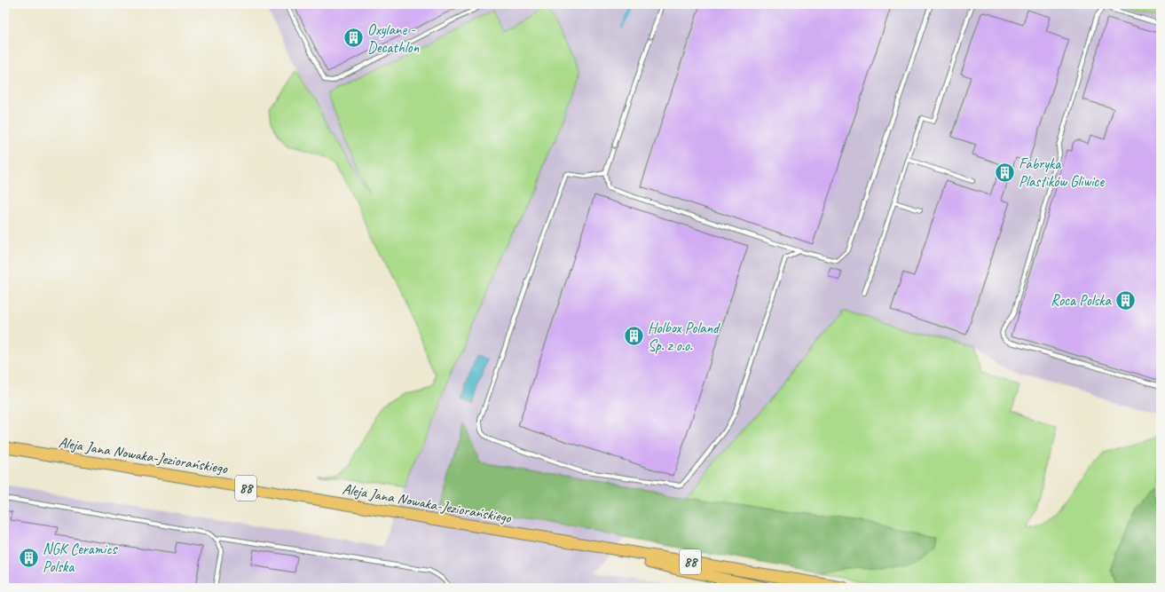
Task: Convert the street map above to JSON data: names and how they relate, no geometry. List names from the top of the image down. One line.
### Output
{"streets":{"main road":["Aleja Jana Nowaka-Jeziorańskiego","88"]},"places":{"building":["Oxylane - Decathlon","Fabryka Plastików Gliwice","Roca Polska","Holbox Poland Sp. z o.o.","NGK Ceramics Polska"]}}
